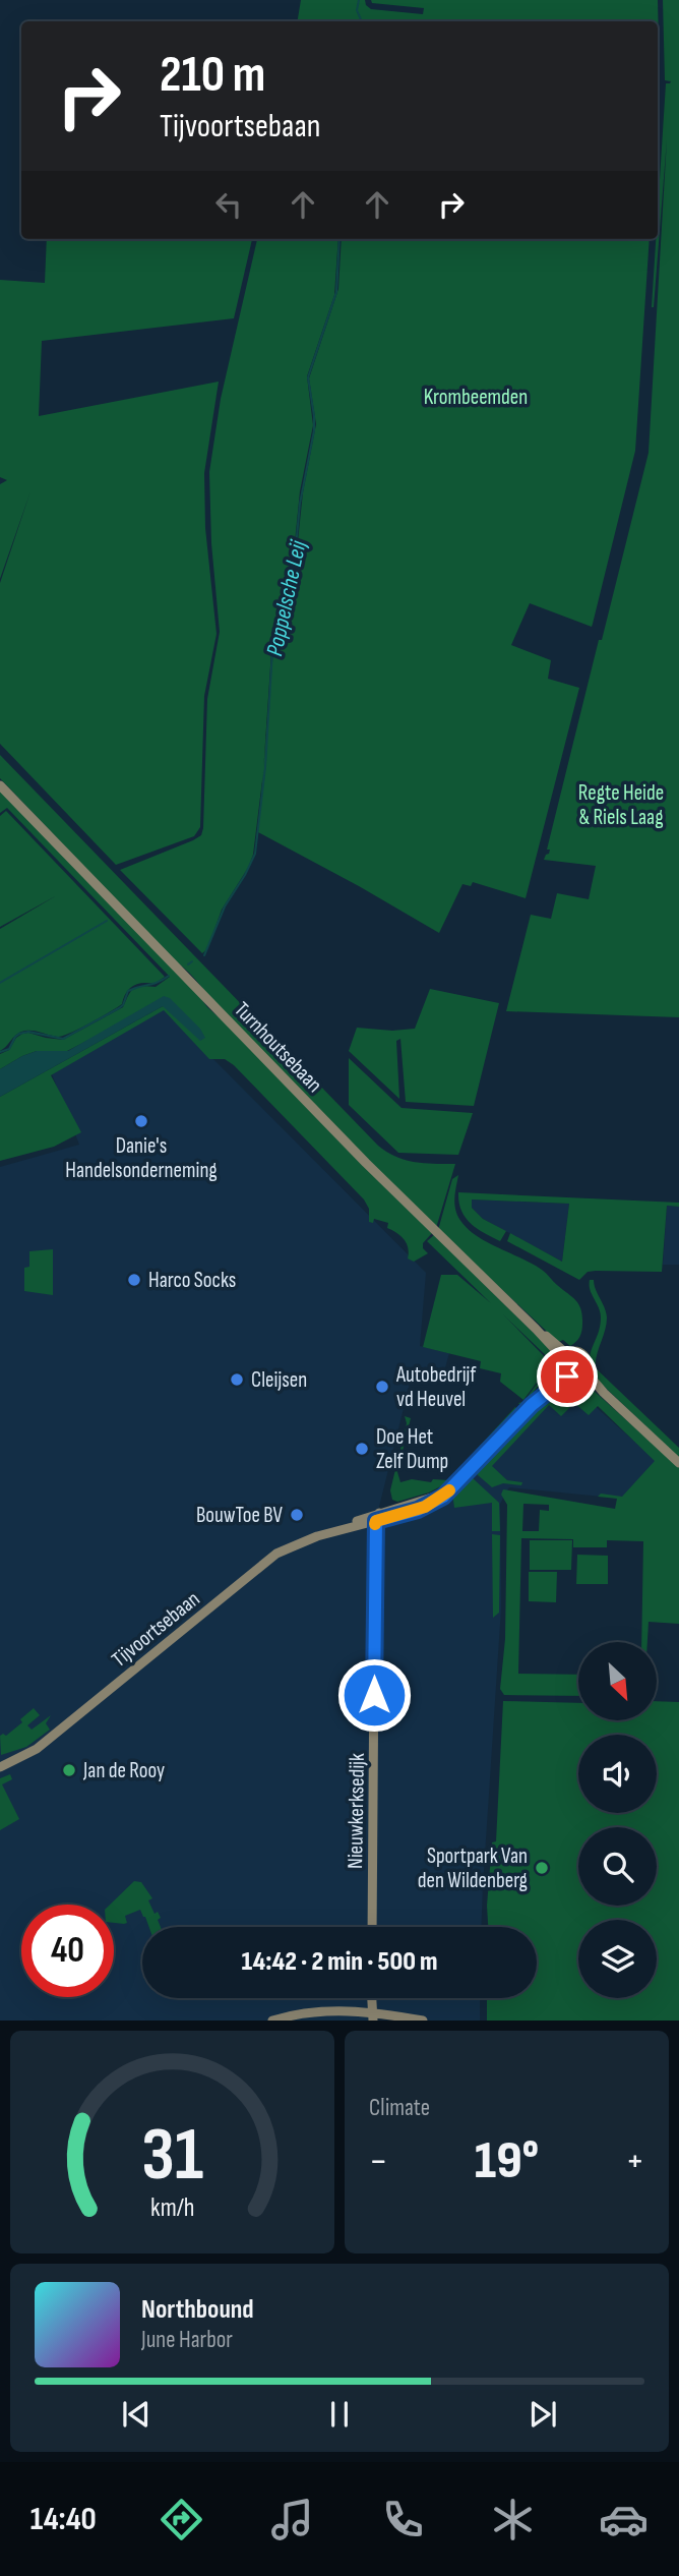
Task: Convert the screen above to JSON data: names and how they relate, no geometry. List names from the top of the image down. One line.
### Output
{"streets":{"street":["Turnhoutsebaan","Tijvoortsebaan","Nieuwkerksedijk"]},"crossings":[["Turnhoutsebaan","Tijvoortsebaan"],["Tijvoortsebaan","Nieuwkerksedijk"]],"water":["Poppelsche Leij"],"parks":["Krombeemden","Regte Heide & Riels Laag"],"places":["Danie's Handelsonderneming","Harco Socks","Cleijsen","Autobedrijf vd Heuvel","Doe Het Zelf Dump","BouwToe BV","Jan de Rooy","Sportpark Van den Wildenberg"],"north":"bottom right","page":{"turn":["210 m","Tijvoortsebaan"],"limit":"40","trip":"14:42 · 2 min · 500 m","tile":"Climate","heat":["−","19°","+"],"song":["Northbound","June Harbor"],"tabs":"14:40","gauge":["31","km/h"]}}
